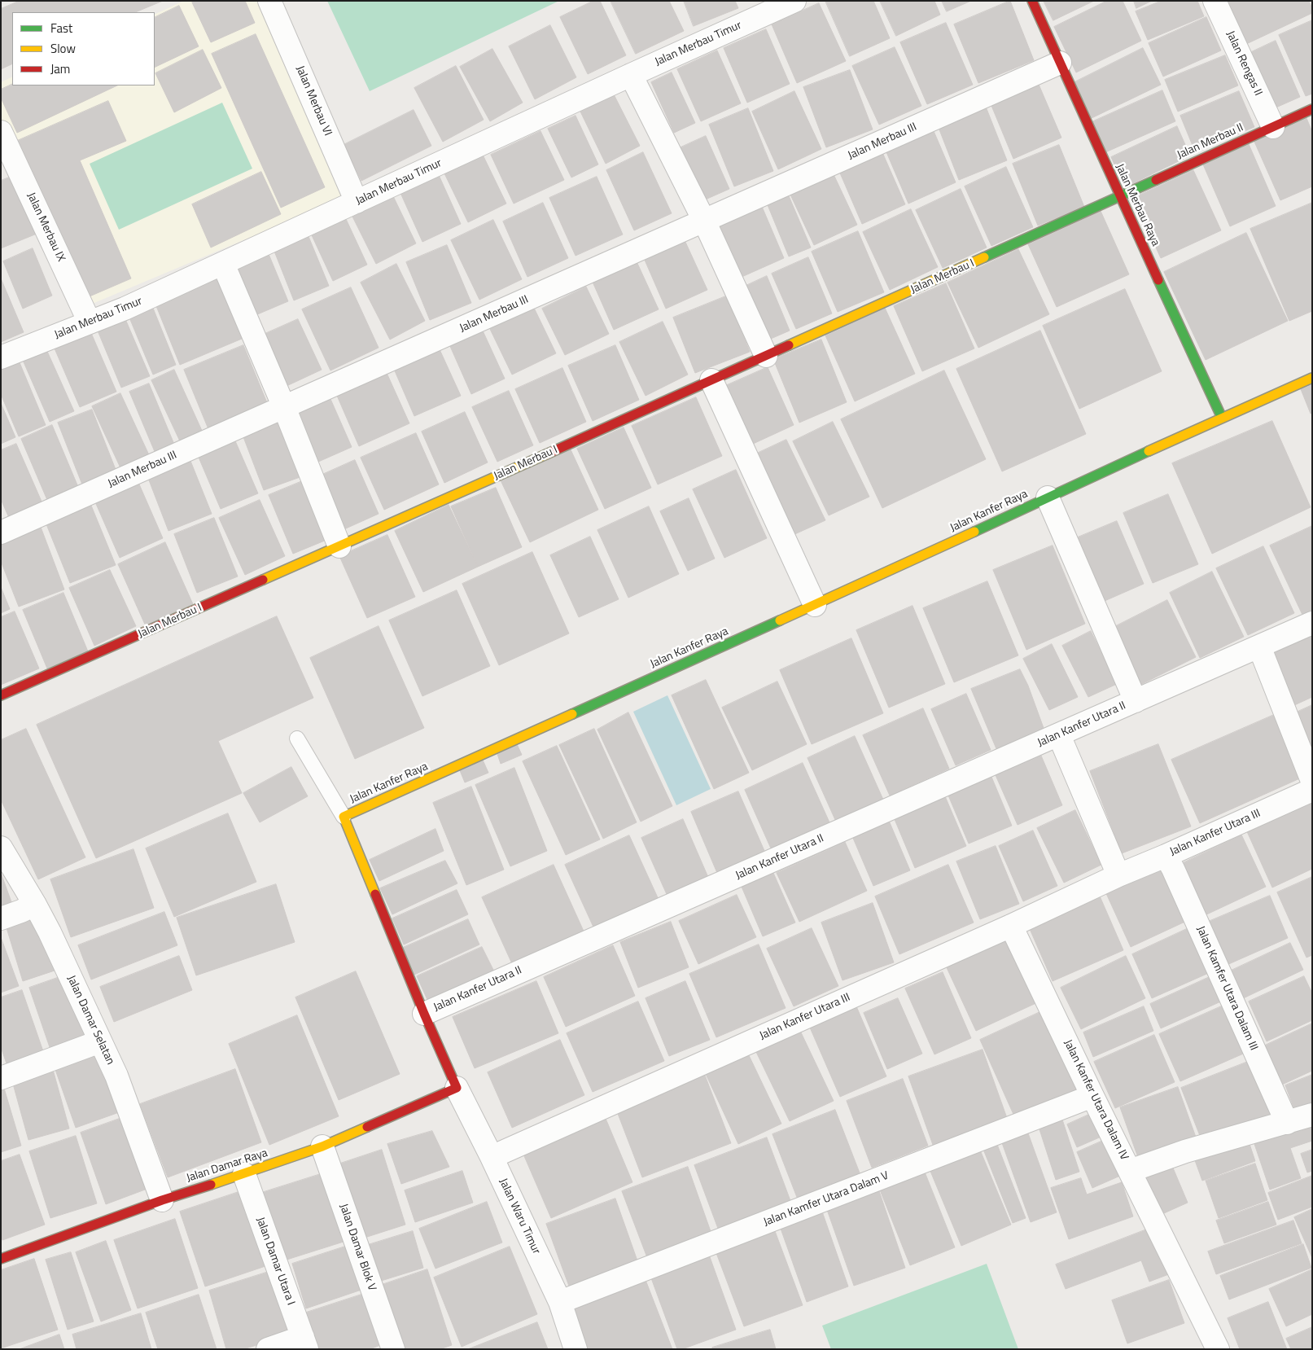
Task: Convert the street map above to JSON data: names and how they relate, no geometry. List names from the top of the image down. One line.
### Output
{"streets":{"street":["Jalan Merbau Timur","Jalan Rengas II","Jalan Merbau VI","Jalan Merbau III","Jalan Merbau II","Jalan Merbau Raya","Jalan Merbau IX","Jalan Merbau I","Jalan Kanfer Raya","Jalan Kanfer Utara II","Jalan Kanfer Utara III","Jalan Kamfer Utara Dalam III","Jalan Damar Selatan","Jalan Kanfer Utara Dalam IV","Jalan Damar Raya","Jalan Kamfer Utara Dalam V","Jalan Waru Timur","Jalan Damar Blok V","Jalan Damar Utara I"]},"crossings":[["Jalan Merbau Timur","Jalan Merbau VI"],["Jalan Merbau Timur","Jalan Merbau IX"],["Jalan Rengas II","Jalan Merbau II"],["Jalan Merbau III","Jalan Merbau Raya"],["Jalan Merbau II","Jalan Merbau Raya"],["Jalan Merbau II","Jalan Merbau I"],["Jalan Merbau Raya","Jalan Merbau I"],["Jalan Merbau Raya","Jalan Kanfer Raya"],["Jalan Kanfer Raya","Jalan Kanfer Utara II"],["Jalan Kanfer Raya","Jalan Damar Raya"],["Jalan Kanfer Raya","Jalan Waru Timur"],["Jalan Kanfer Utara III","Jalan Kamfer Utara Dalam III"],["Jalan Kanfer Utara III","Jalan Kanfer Utara Dalam IV"],["Jalan Kanfer Utara III","Jalan Waru Timur"],["Jalan Kamfer Utara Dalam III","Jalan Kanfer Utara Dalam IV"],["Jalan Damar Selatan","Jalan Damar Raya"],["Jalan Kanfer Utara Dalam IV","Jalan Kamfer Utara Dalam V"],["Jalan Damar Raya","Jalan Waru Timur"],["Jalan Damar Raya","Jalan Damar Blok V"],["Jalan Damar Raya","Jalan Damar Utara I"],["Jalan Kamfer Utara Dalam V","Jalan Waru Timur"]],"legend":["Fast","Slow","Jam"]}
